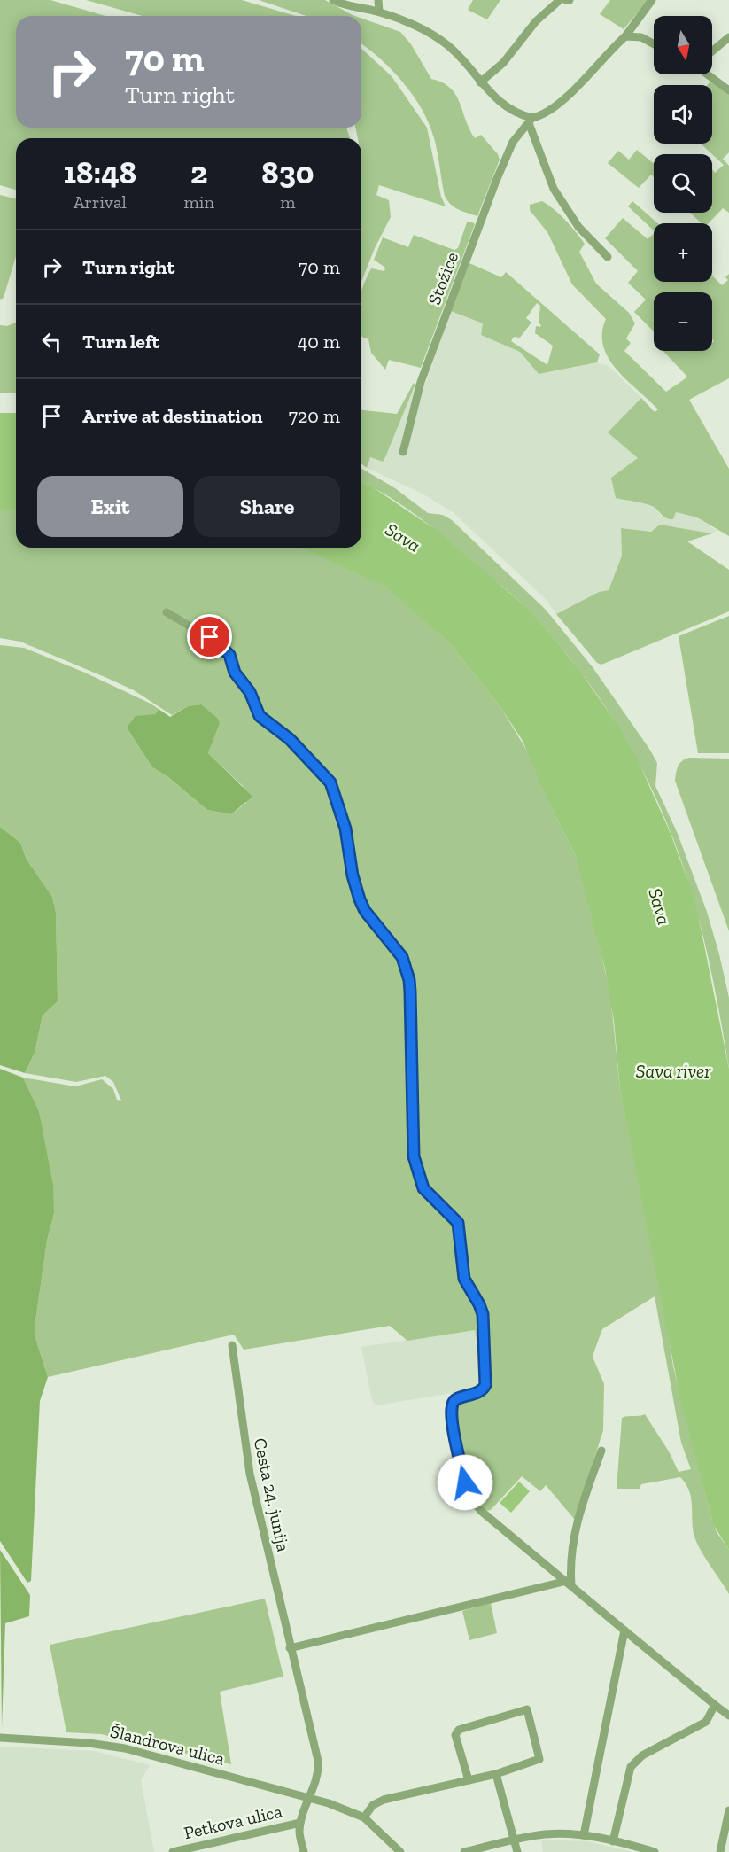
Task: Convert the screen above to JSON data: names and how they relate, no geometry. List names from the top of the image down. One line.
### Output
{"streets":{"street":["Stožice","Cesta 24. junija","Šlandrova ulica","Petkova ulica"]},"crossings":[["Cesta 24. junija","Šlandrova ulica"],["Cesta 24. junija","Petkova ulica"],["Šlandrova ulica","Petkova ulica"]],"water":["Sava","Sava river"],"north":"bottom","page":{"map_buttons":["+","−"],"turn":["70 m","Turn right"],"eta":["18:48","Arrival","2","min","830","m"],"list":[{"name":"Turn right","value":"70 m"},{"name":"Turn left","value":"40 m"},{"name":"Arrive at destination","value":"720 m"}],"buttons":["Exit","Share"]}}
